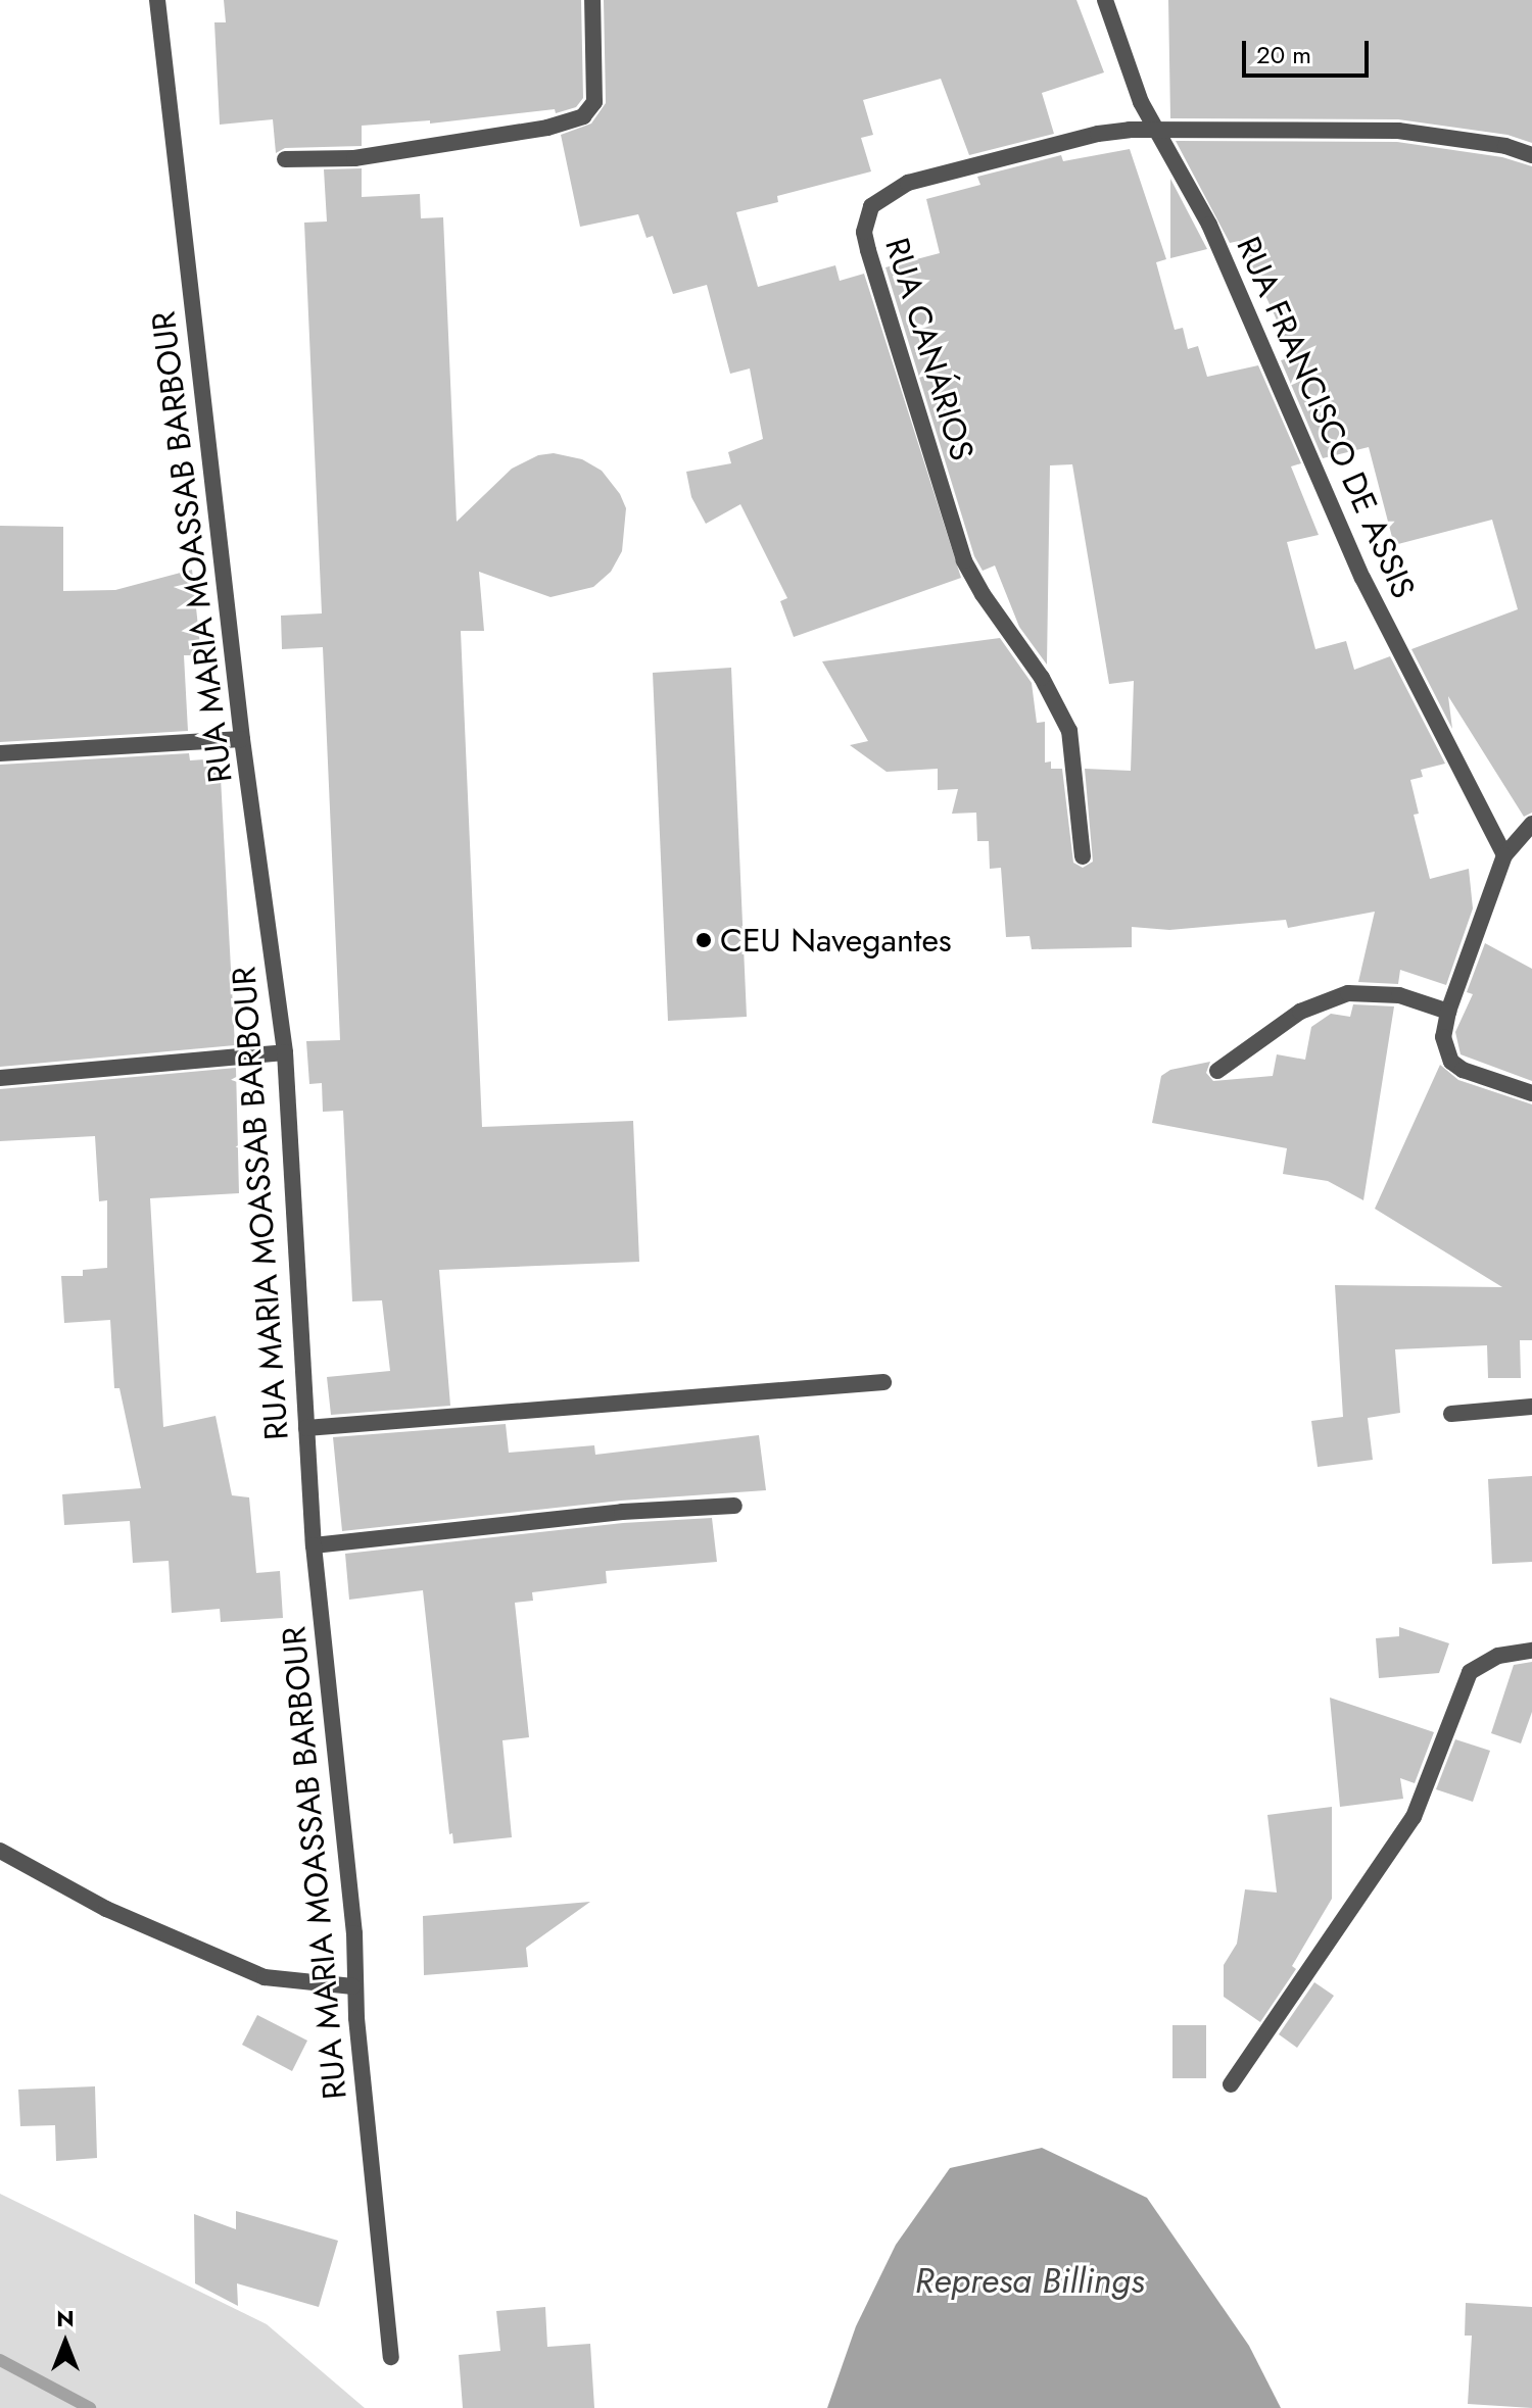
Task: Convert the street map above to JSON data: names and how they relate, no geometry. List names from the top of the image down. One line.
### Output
{"streets":{"street":["RUA CANÁRIOS","RUA FRANCISCO DE ASSIS","RUA MARIA MOASSAB BARBOUR"]},"crossings":[["RUA CANÁRIOS","RUA FRANCISCO DE ASSIS"]],"water":["Represa Billings"],"places":["CEU Navegantes"],"scale_bar":"20 m","north":"top"}
